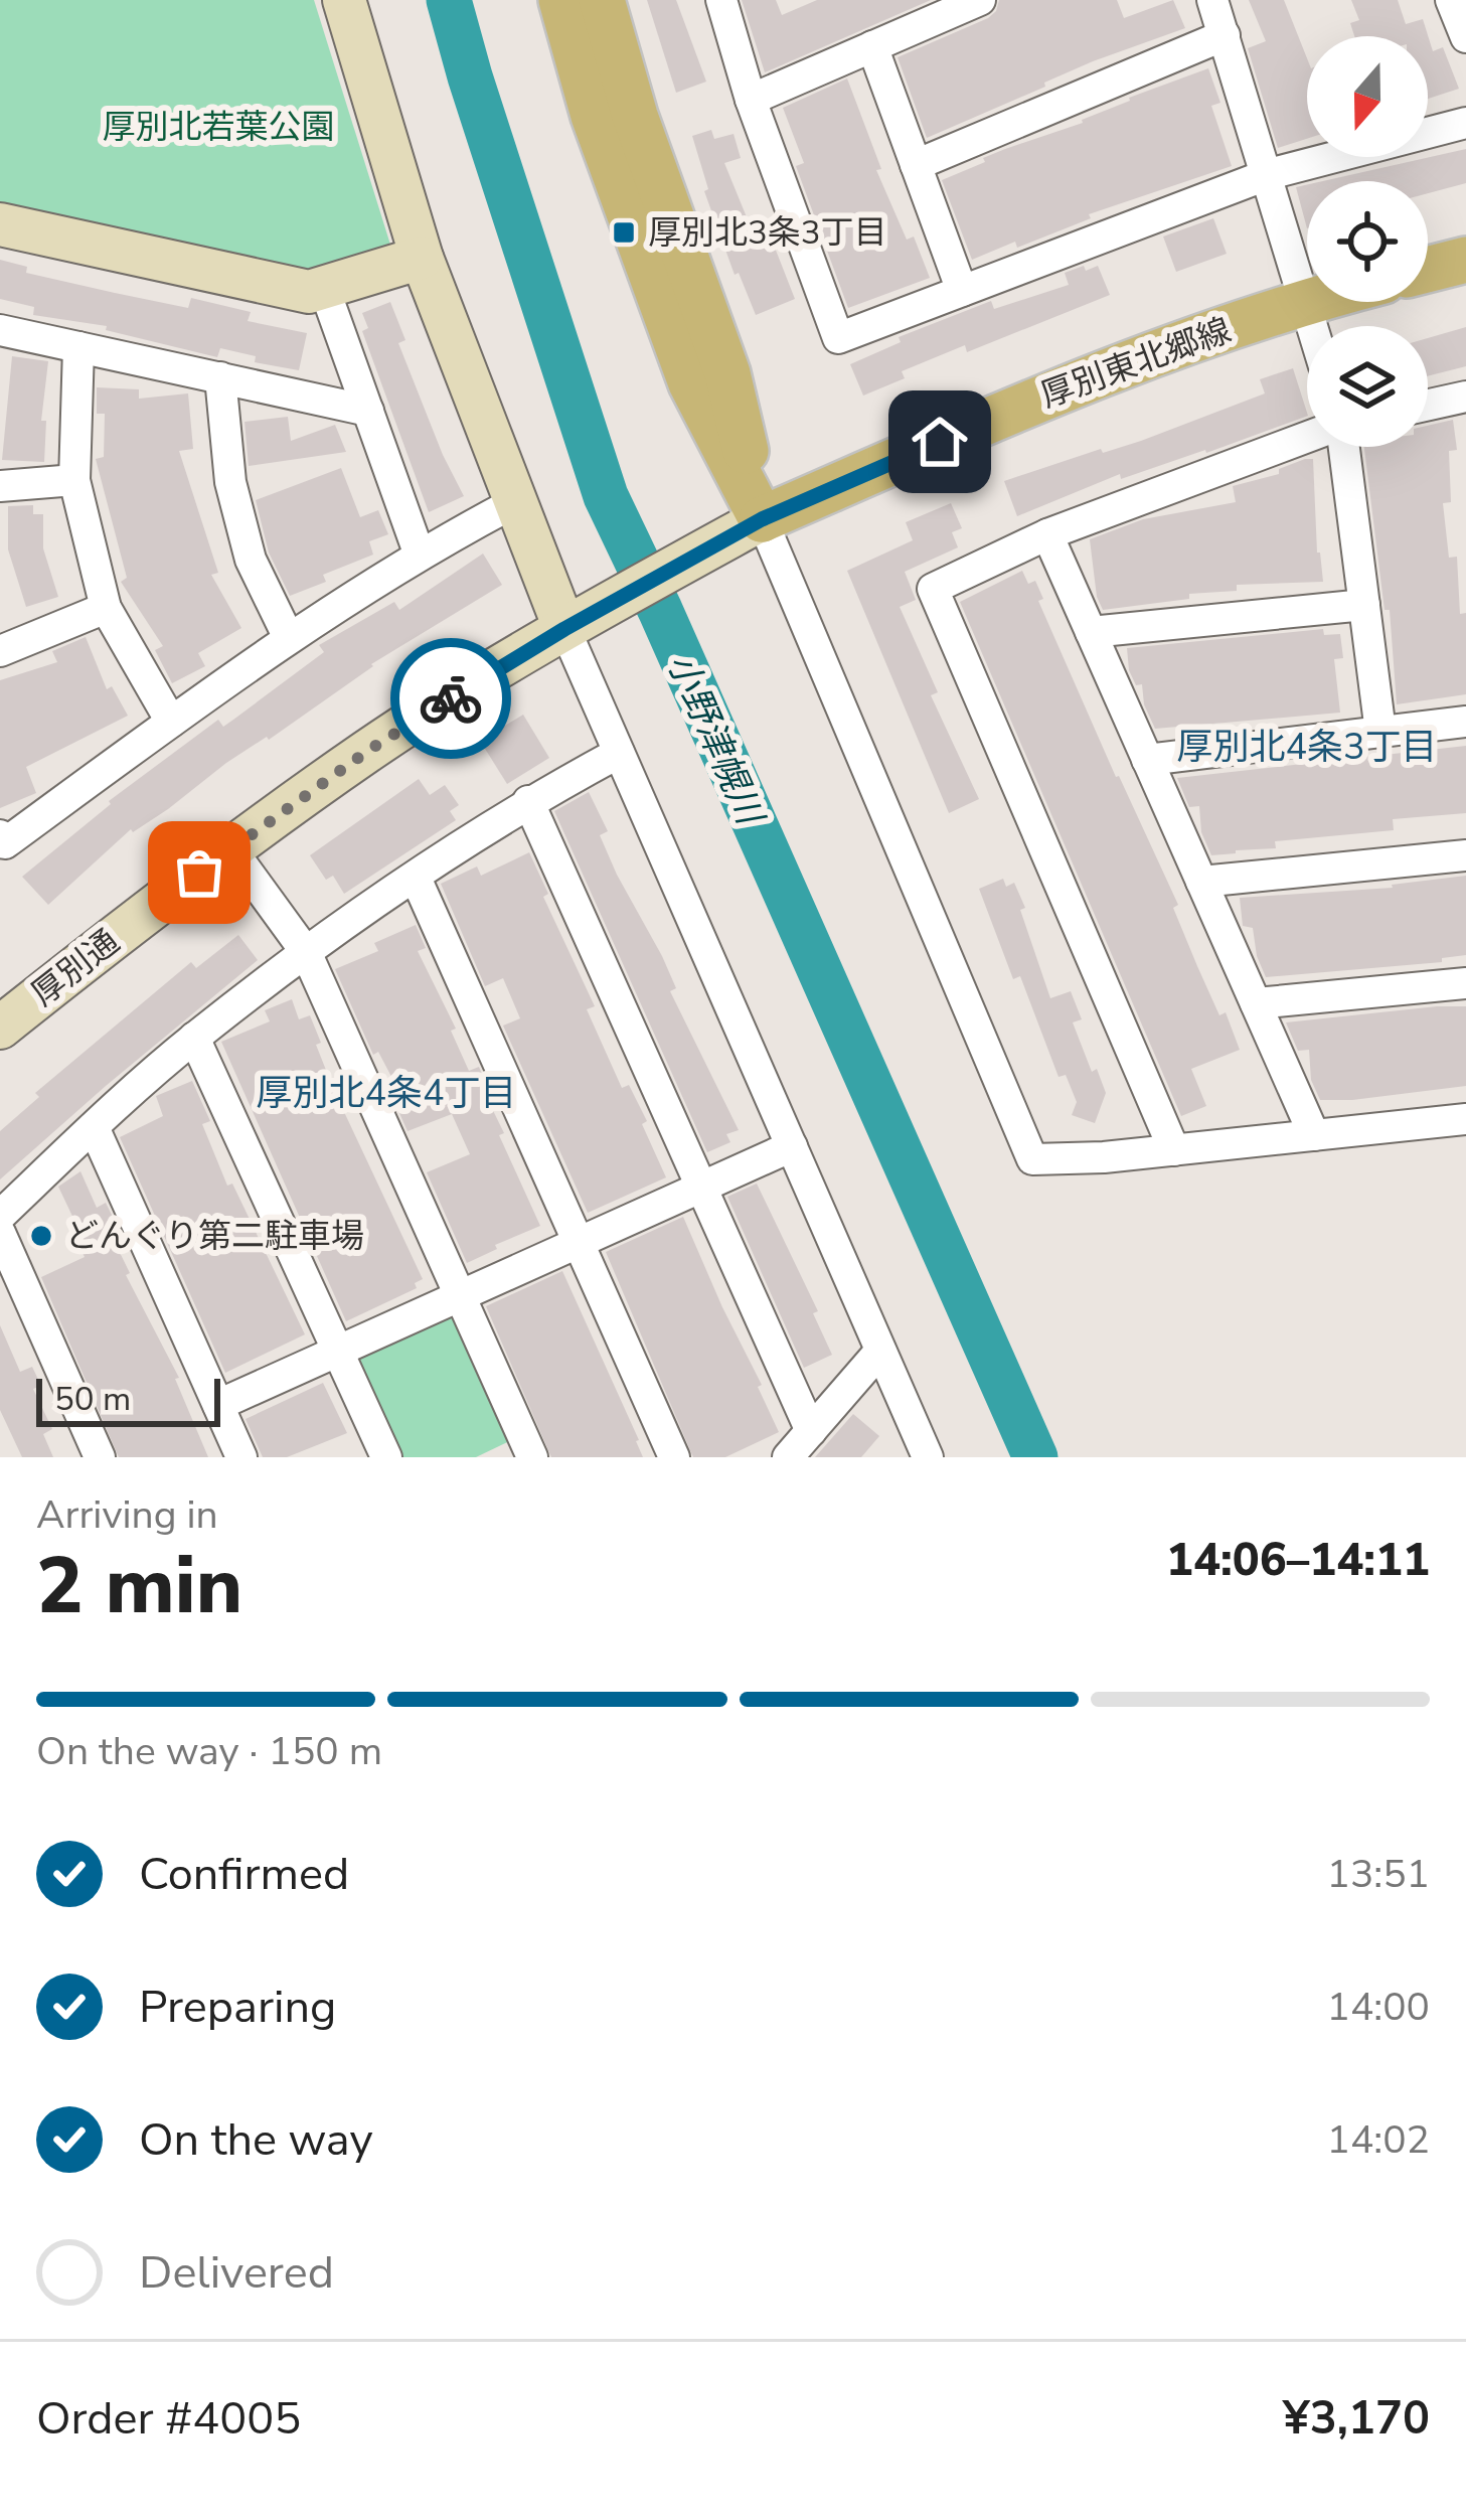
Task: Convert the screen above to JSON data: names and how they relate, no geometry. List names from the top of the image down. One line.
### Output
{"streets":{"main road":["厚別東北郷線"],"street":["厚別通"]},"crossings":[["厚別東北郷線","厚別通"]],"districts":["厚別北4条3丁目","厚別北4条4丁目"],"water":["小野津幌川"],"parks":["厚別北若葉公園"],"places":{"transit":["厚別北3条3丁目"],"other":["どんぐり第二駐車場"]},"scale_bar":"50 m","north":"bottom","page":{"scale":"50 m","heading":["2 min","Arriving in","14:06–14:11"],"panel":["Order #4005","¥3,170"],"bar":"On the way · 150 m","list":[["Confirmed","13:51"],["Preparing","14:00"],["On the way","14:02"],"Delivered"]}}
